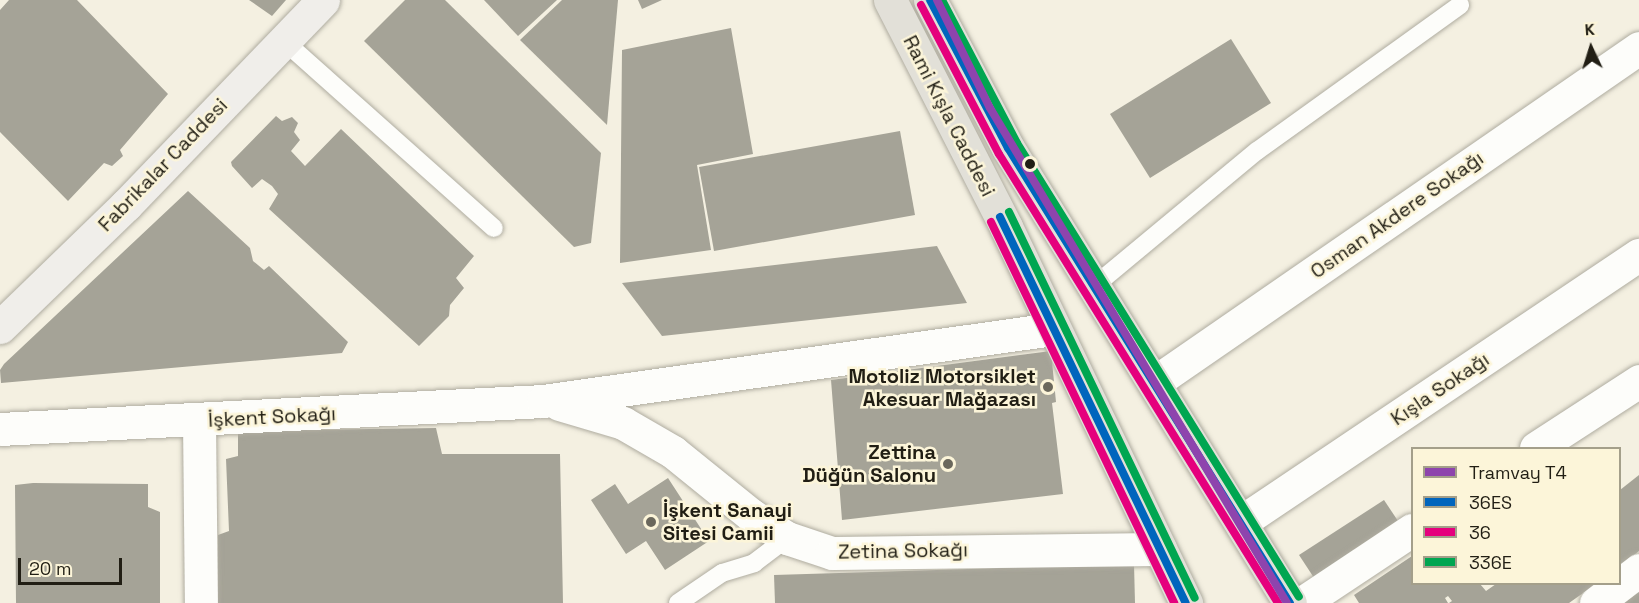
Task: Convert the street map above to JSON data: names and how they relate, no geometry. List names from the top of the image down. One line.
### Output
{"streets":{"main road":["Rami Kışla Caddesi"],"street":["Fabrikalar Caddesi","Osman Akdere Sokağı","Kışla Sokağı","İşkent Sokağı","Zetina Sokağı"]},"crossings":[["Rami Kışla Caddesi","Osman Akdere Sokağı"],["Rami Kışla Caddesi","Kışla Sokağı"],["Rami Kışla Caddesi","Zetina Sokağı"],["İşkent Sokağı","Zetina Sokağı"]],"places":["Motoliz Motorsiklet Akesuar Mağazası","Zettina Düğün Salonu","İşkent Sanayi Sitesi Camii"],"lines":["tram line T4","transit line 36ES","transit line 336E","transit line 36"],"legend":["Tramvay T4","36ES","36","336E"],"scale_bar":"20 m","north":"top"}
